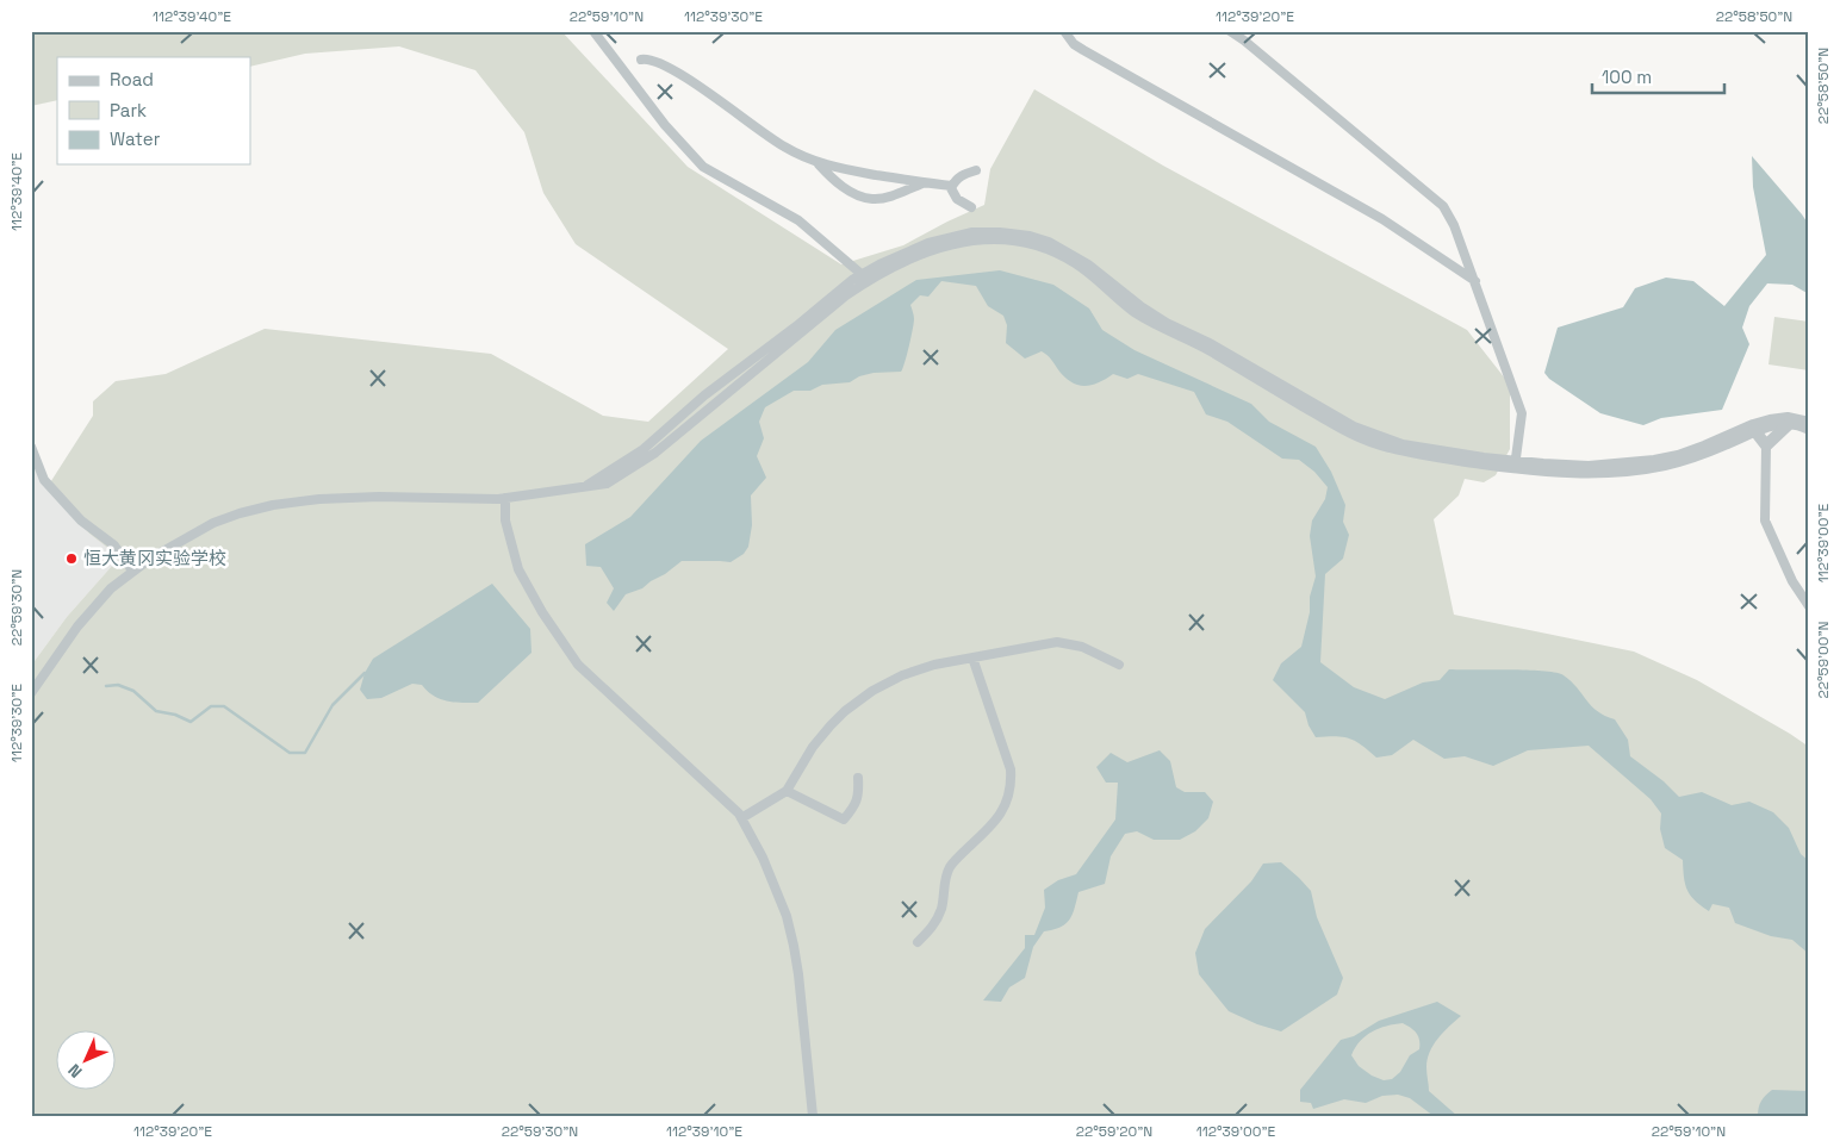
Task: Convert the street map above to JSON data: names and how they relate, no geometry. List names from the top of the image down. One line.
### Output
{"places":["恒大黄冈实验学校"],"legend":["Road","Park","Water"],"scale_bar":"100 m","north":"bottom left","coordinates":["112°39'40\"E","22°59'10\"N","112°39'30\"E","112°39'20\"E","22°58'50\"N","112°39'00\"E","22°59'30\"N","22°59'00\"N","112°39'10\"E","22°59'20\"N"]}
